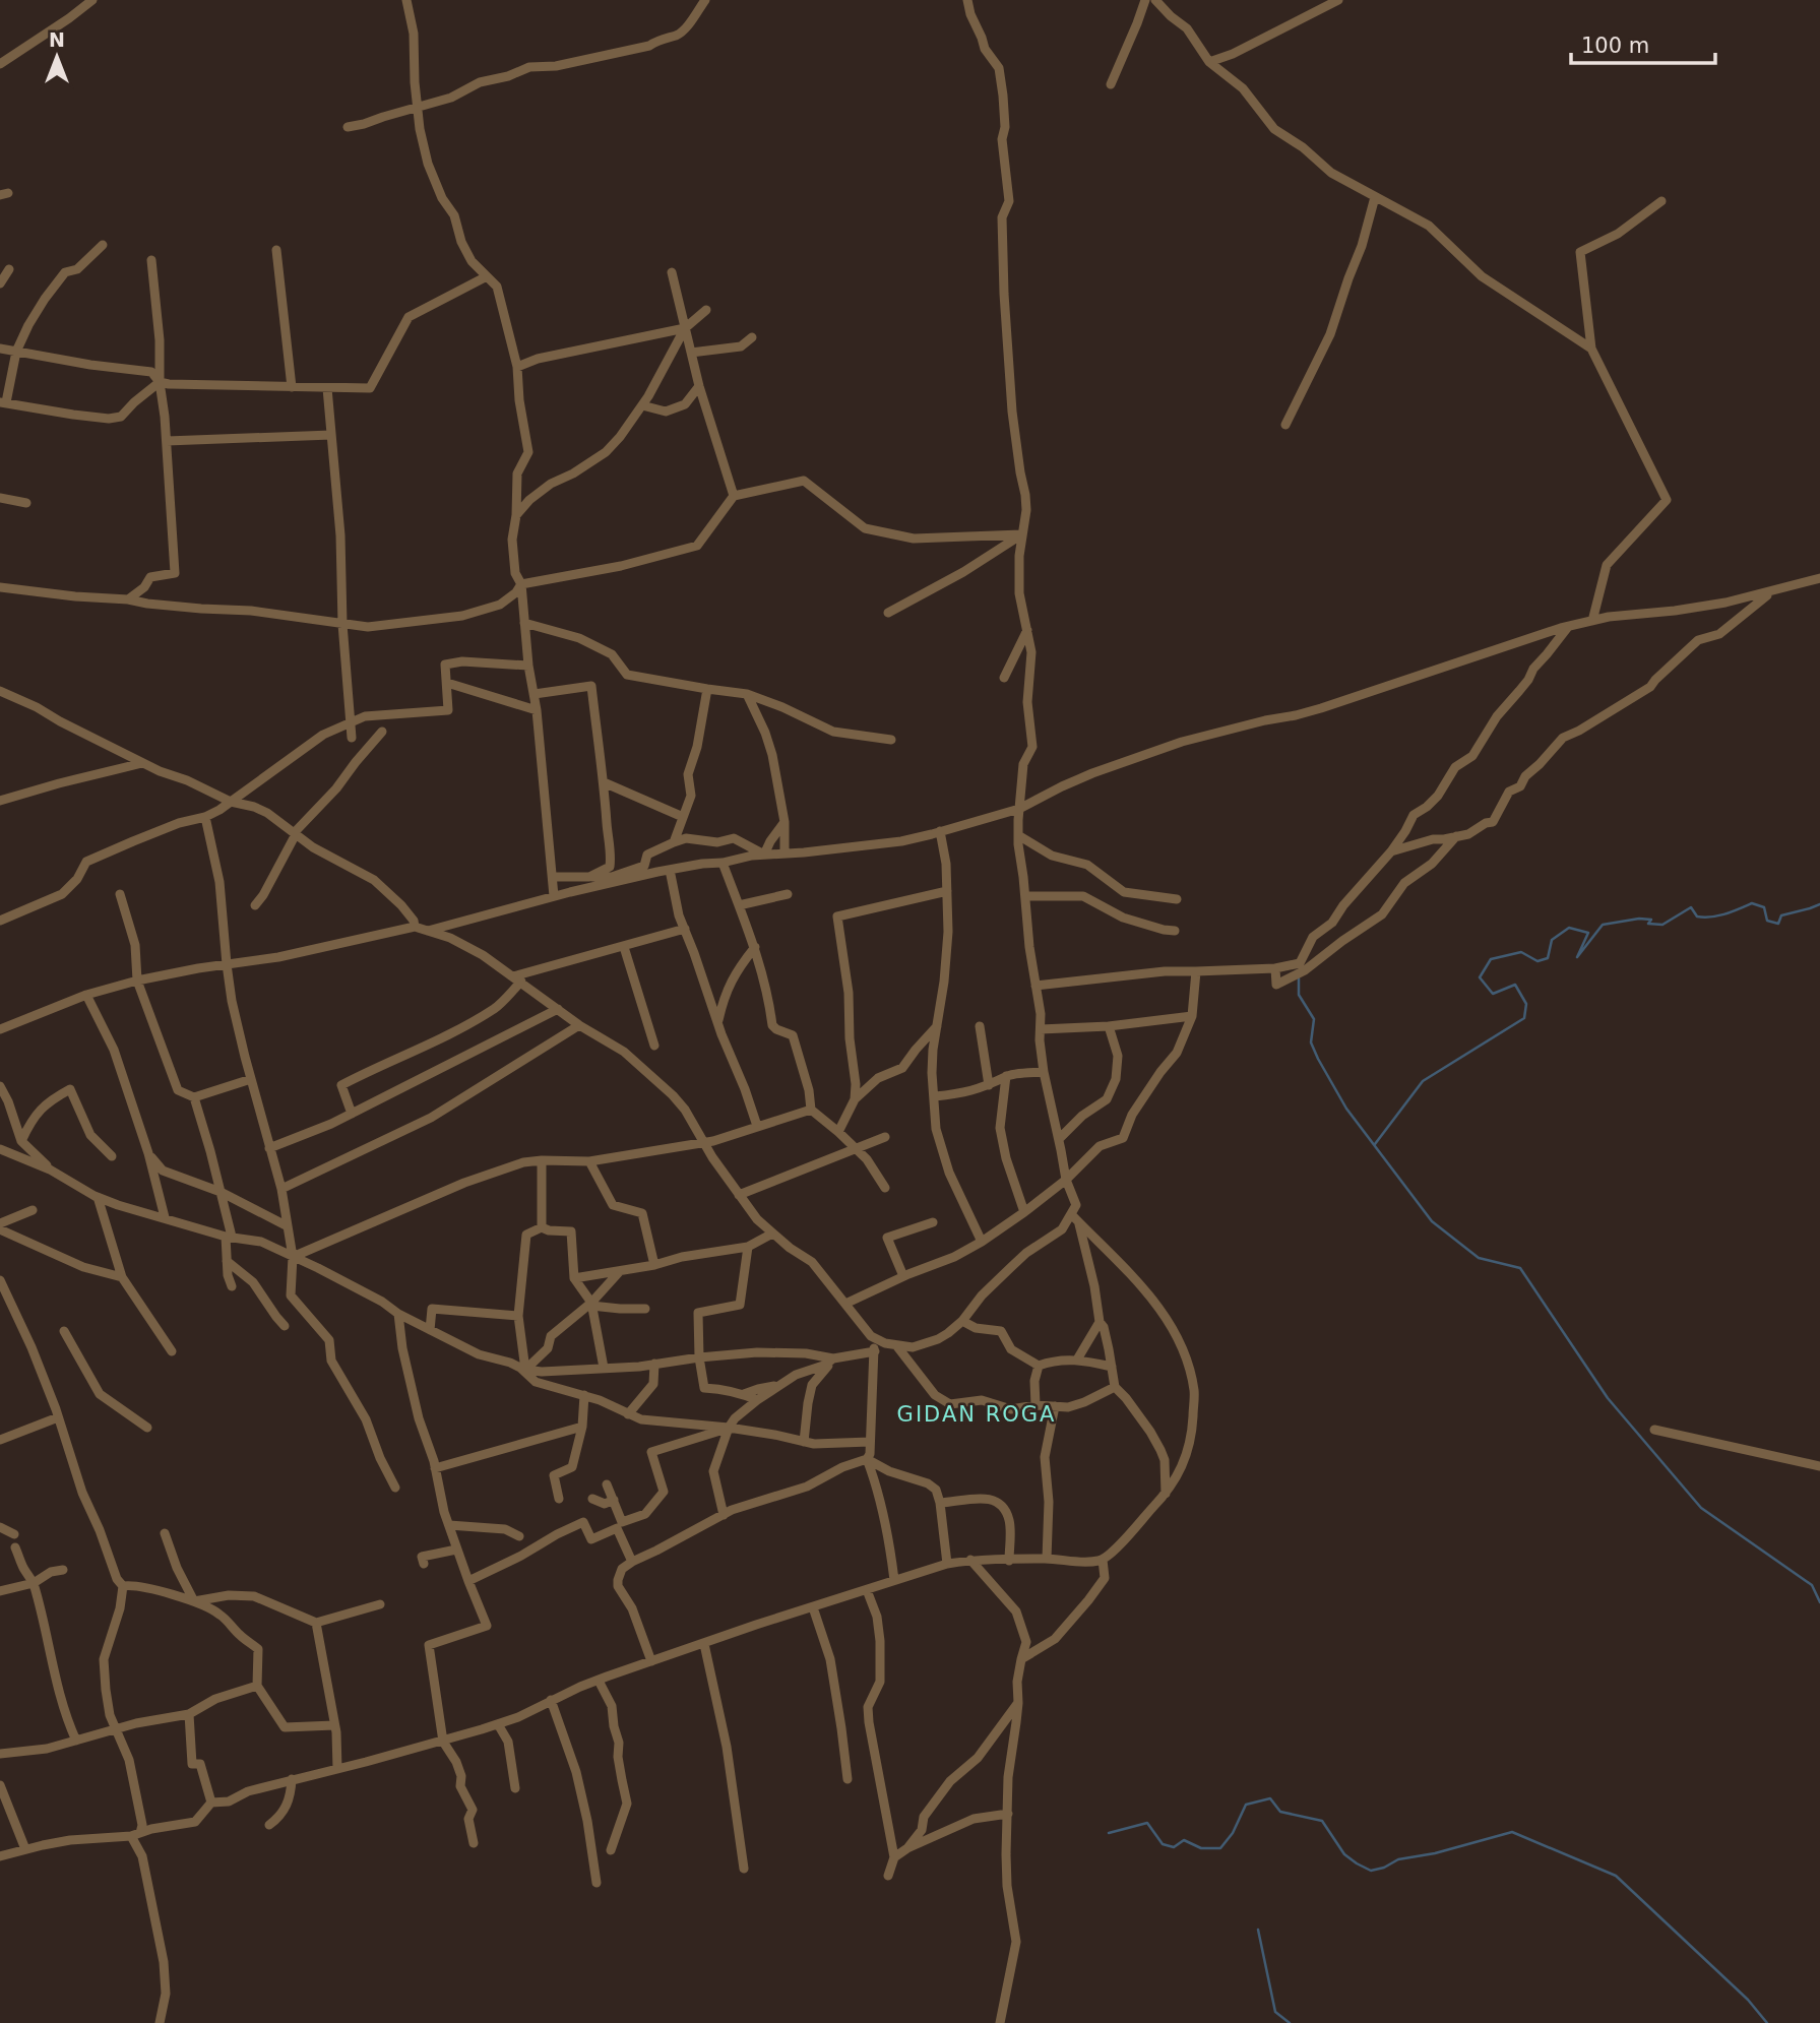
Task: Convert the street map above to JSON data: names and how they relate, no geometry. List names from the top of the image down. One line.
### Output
{"districts":["GIDAN ROGA"],"scale_bar":"100 m","north":"top"}
